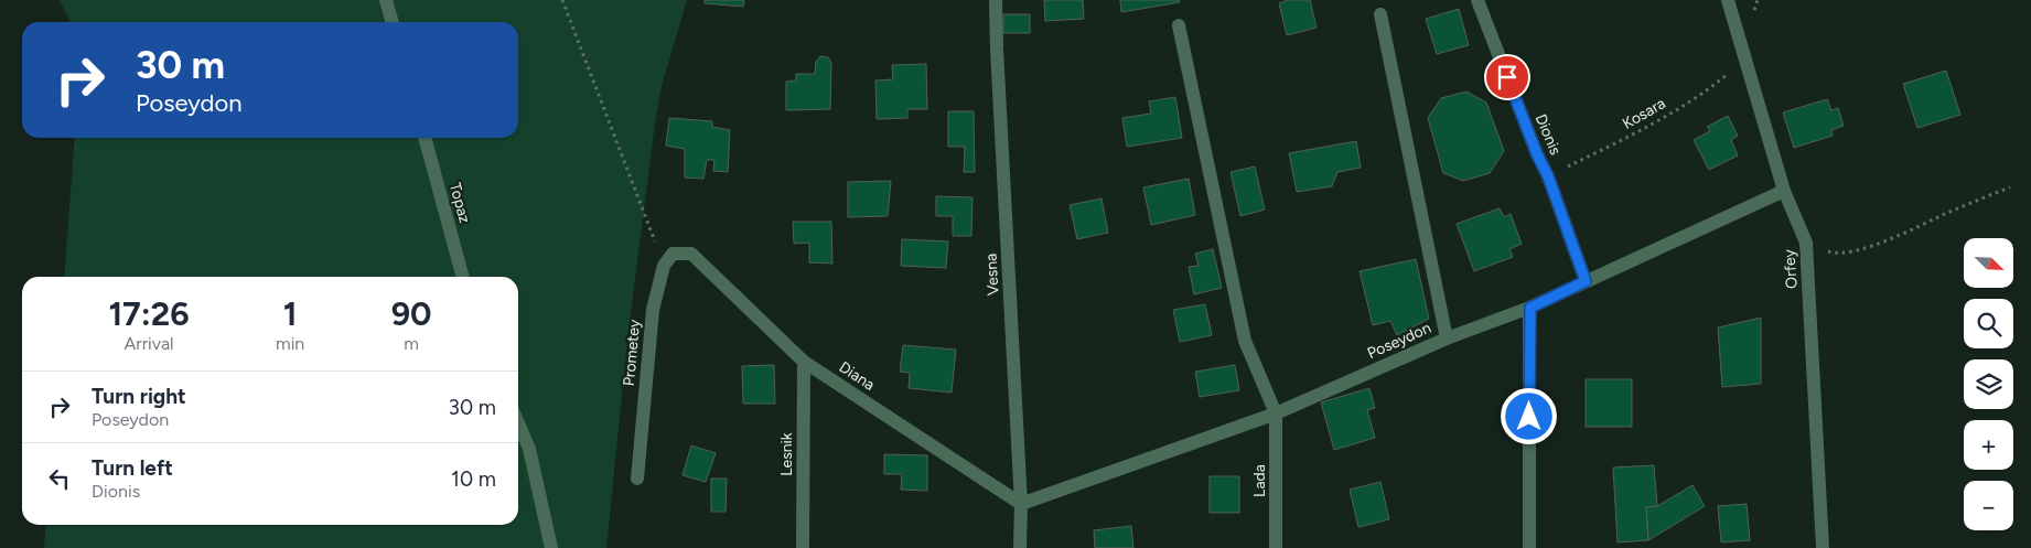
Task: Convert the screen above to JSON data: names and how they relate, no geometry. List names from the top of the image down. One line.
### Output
{"streets":{"street":["Dionis","Topaz","Orfey","Vesna","Poseydon","Prometey","Diana","Lesnik","Lada"],"path":["Kosara"]},"crossings":[["Kosara","Dionis"],["Kosara","Orfey"],["Dionis","Poseydon"],["Orfey","Poseydon"],["Vesna","Poseydon"],["Vesna","Diana"],["Poseydon","Diana"],["Poseydon","Lada"],["Prometey","Diana"],["Diana","Lesnik"]],"north":"bottom right","page":{"turn":["30 m","Poseydon"],"map_buttons":["+","−"],"eta":["17:26","Arrival","1","min","90","m"],"list":[{"name":"Turn right","note":"Poseydon","value":"30 m"},{"name":"Turn left","note":"Dionis","value":"10 m"}]}}
